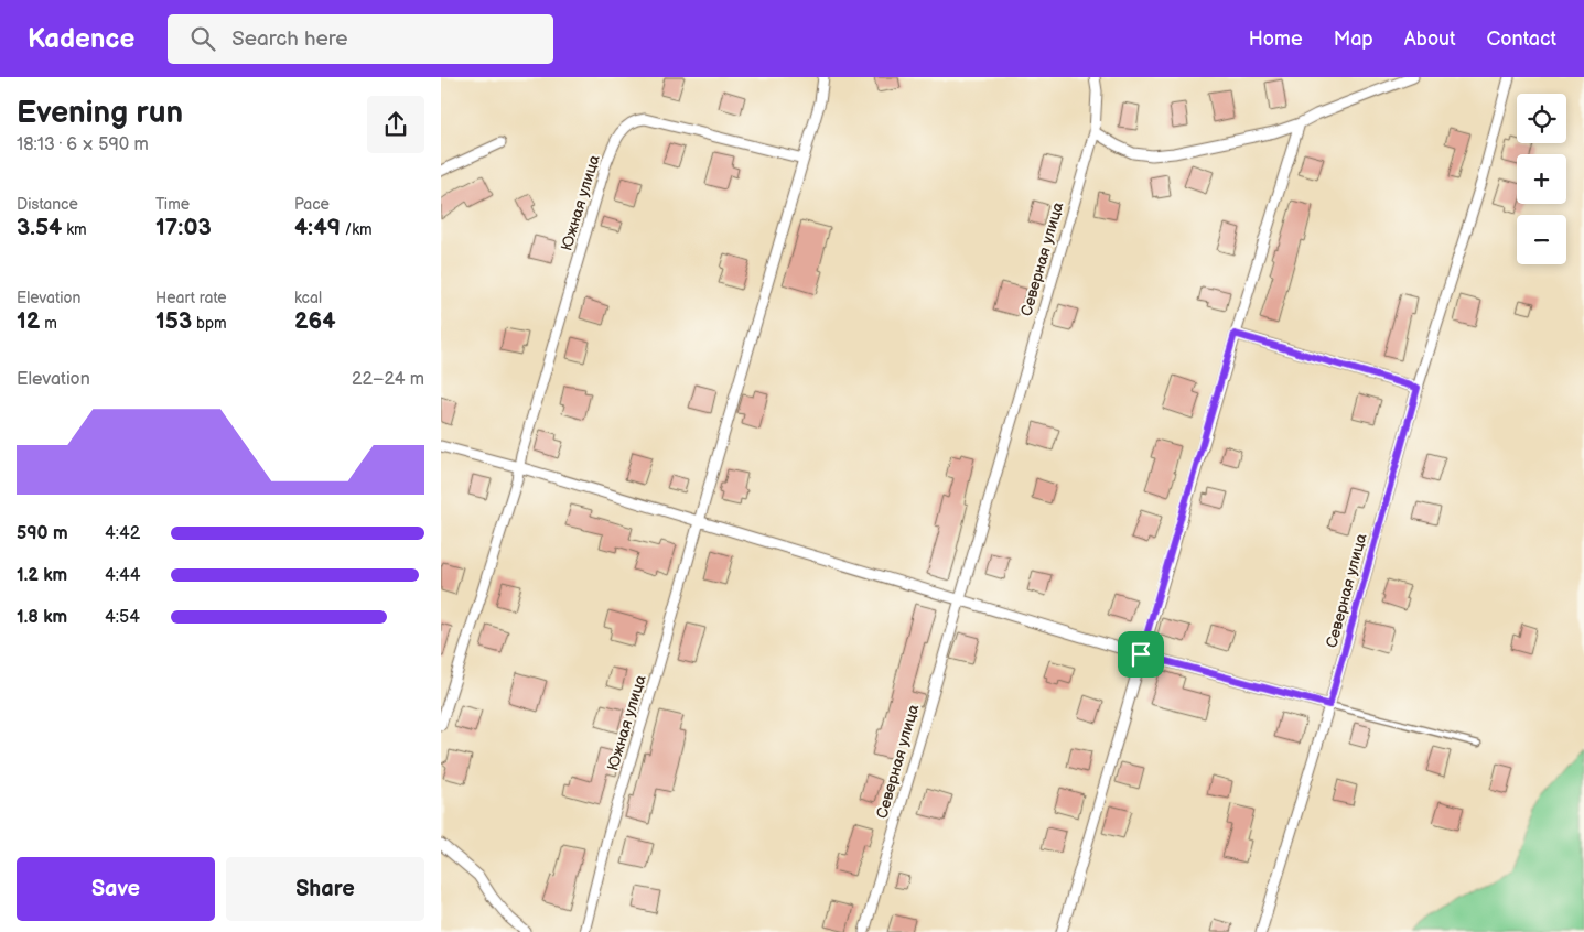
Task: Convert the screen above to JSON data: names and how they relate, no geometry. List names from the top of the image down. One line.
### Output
{"streets":{"street":["Южная улица","Северная улица"]},"page":{"header":"Kadence","search":"Search here","nav":["Home","Map","About","Contact"],"heading":["Evening run","18:13 · 6 × 590 m"],"map_buttons":["+","−"],"stats":[["Distance","3.54 km"],["Time","17:03"],["Pace","4:49 /km"],["Elevation","12 m"],["Heart rate","153 bpm"],["kcal","264"]],"chart":["Elevation","22–24 m"],"list":[{"name":"590 m","note":"4:42"},{"name":"1.2 km","note":"4:44"},{"name":"1.8 km","note":"4:54"}],"buttons":["Save","Share"]}}
